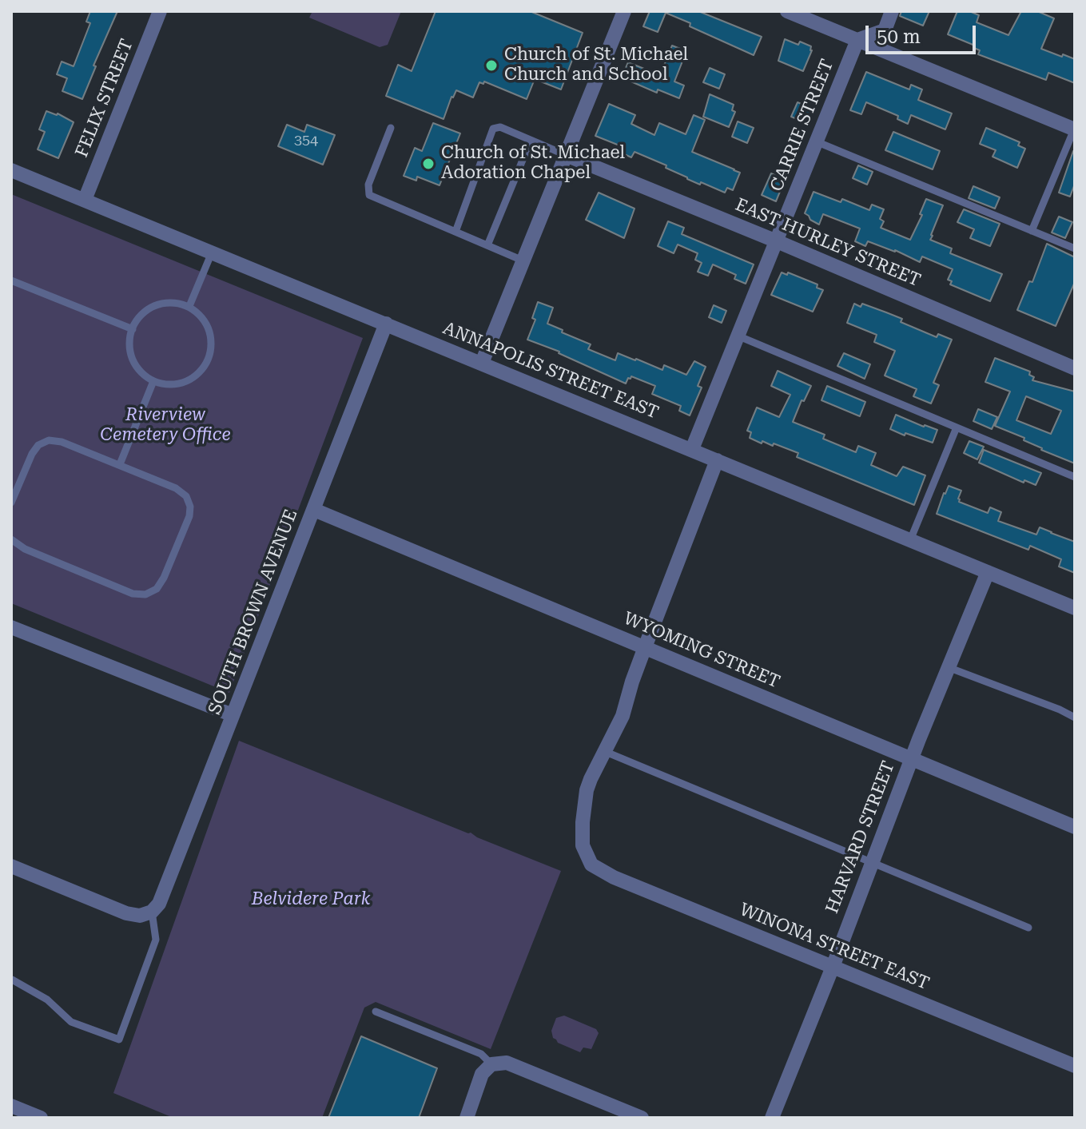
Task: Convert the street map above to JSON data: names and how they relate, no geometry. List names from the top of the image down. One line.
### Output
{"streets":{"street":["FELIX STREET","CARRIE STREET","EAST HURLEY STREET","ANNAPOLIS STREET EAST","SOUTH BROWN AVENUE","WYOMING STREET","HARVARD STREET","WINONA STREET EAST"]},"crossings":[["FELIX STREET","ANNAPOLIS STREET EAST"],["CARRIE STREET","EAST HURLEY STREET"],["CARRIE STREET","ANNAPOLIS STREET EAST"],["ANNAPOLIS STREET EAST","SOUTH BROWN AVENUE"],["ANNAPOLIS STREET EAST","HARVARD STREET"],["SOUTH BROWN AVENUE","WYOMING STREET"],["WYOMING STREET","HARVARD STREET"],["HARVARD STREET","WINONA STREET EAST"]],"parks":["Riverview Cemetery Office","Belvidere Park"],"places":["Church of St. Michael Church and School","Church of St. Michael Adoration Chapel"],"house_numbers":["354"],"scale_bar":"50 m"}
